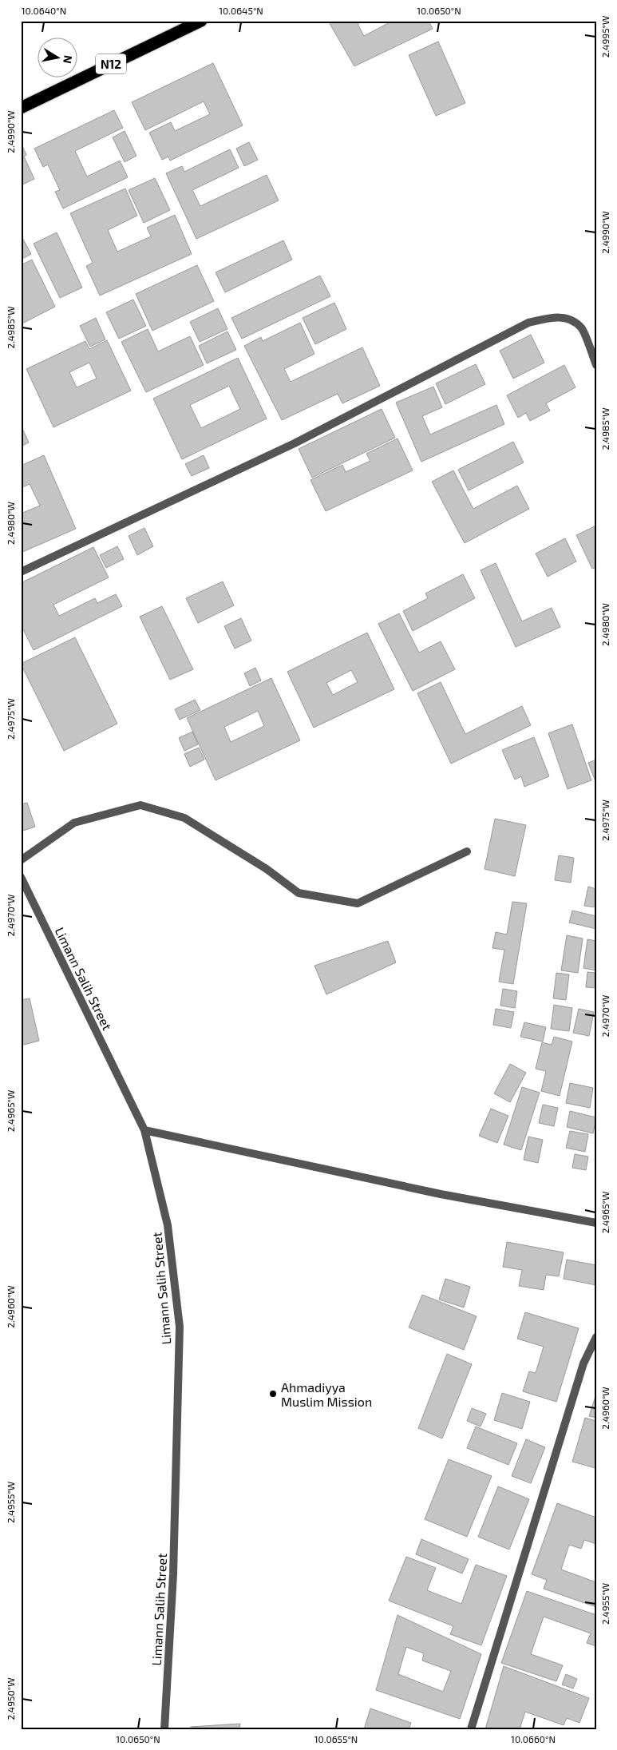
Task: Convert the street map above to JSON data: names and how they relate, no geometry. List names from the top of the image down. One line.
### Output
{"streets":{"highway":["N12"],"street":["Limann Salih Street"]},"places":["Ahmadiyya Muslim Mission"],"north":"right","coordinates":["10.0640°N","10.0645°N","10.0650°N","2.4995°W","2.4990°W","2.4985°W","2.4980°W","2.4975°W","2.4970°W","2.4965°W","2.4960°W","2.4955°W","2.4950°W","10.0655°N","10.0660°N"]}
